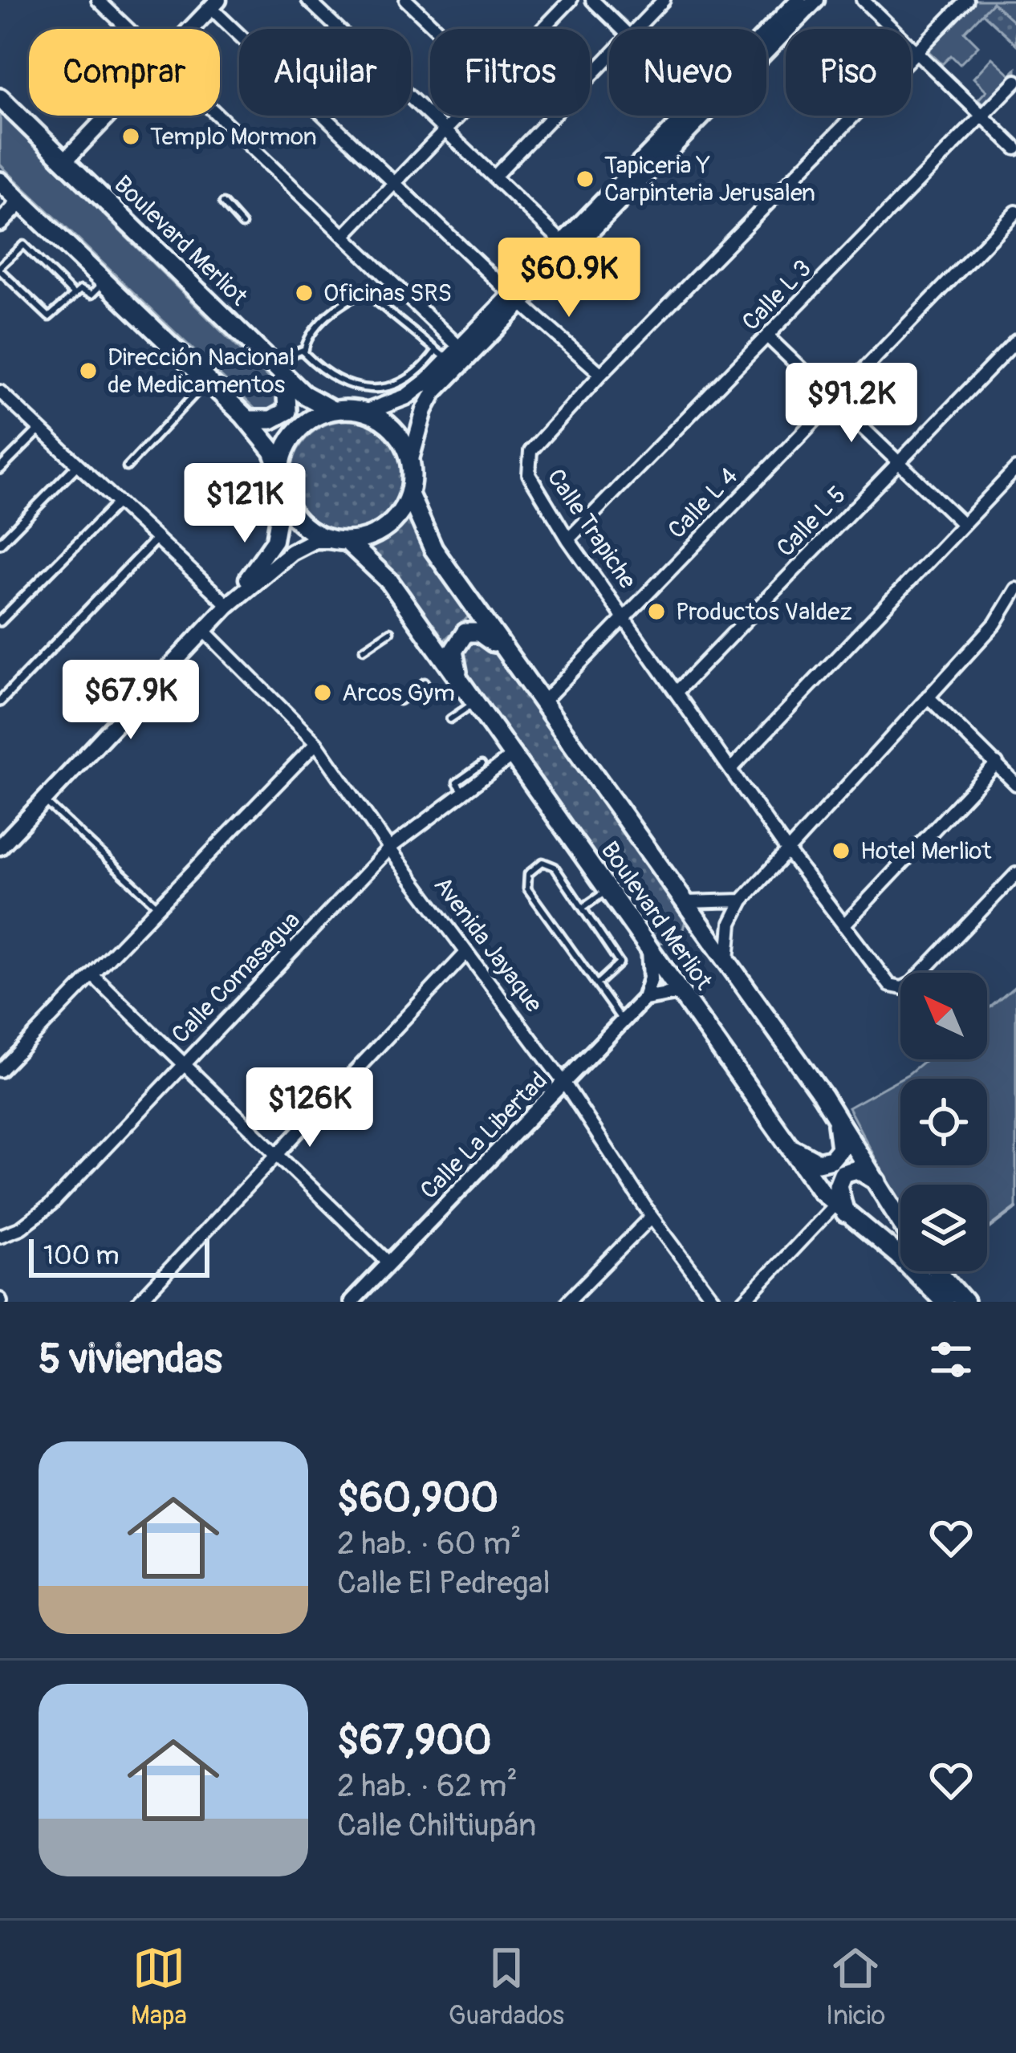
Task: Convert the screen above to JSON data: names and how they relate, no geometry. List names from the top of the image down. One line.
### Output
{"streets":{"main road":["Boulevard Merliot"],"street":["Calle L 3","Calle L 4","Calle L 5","Calle Trapiche","Avenida Jayaque","Calle Comasagua","Calle La Libertad"]},"crossings":[["Boulevard Merliot","Calle L 4"],["Boulevard Merliot","Calle Comasagua"],["Calle L 3","Calle Trapiche"],["Calle L 4","Calle Trapiche"],["Calle L 5","Calle Trapiche"],["Avenida Jayaque","Calle Comasagua"],["Avenida Jayaque","Calle La Libertad"]],"places":["Templo Mormon","Tapiceria Y Carpinteria Jerusalen","Oficinas SRS","Dirección Nacional de Medicamentos","Productos Valdez","Arcos Gym","Hotel Merliot"],"scale_bar":"100 m","north":"top left","page":{"chip":["Comprar","Alquilar","Filtros","Nuevo","Piso"],"price":["$60.9K","$91.2K","$121K","$67.9K","$126K"],"scale":"100 m","heading":"5 viviendas","list":[{"name":"$60,900","note":"2 hab. · 60 m² · Calle El Pedregal"},{"name":"$67,900","note":"2 hab. · 62 m² · Calle Chiltiupán"}],"tabs":["Mapa","Guardados","Inicio"]}}
